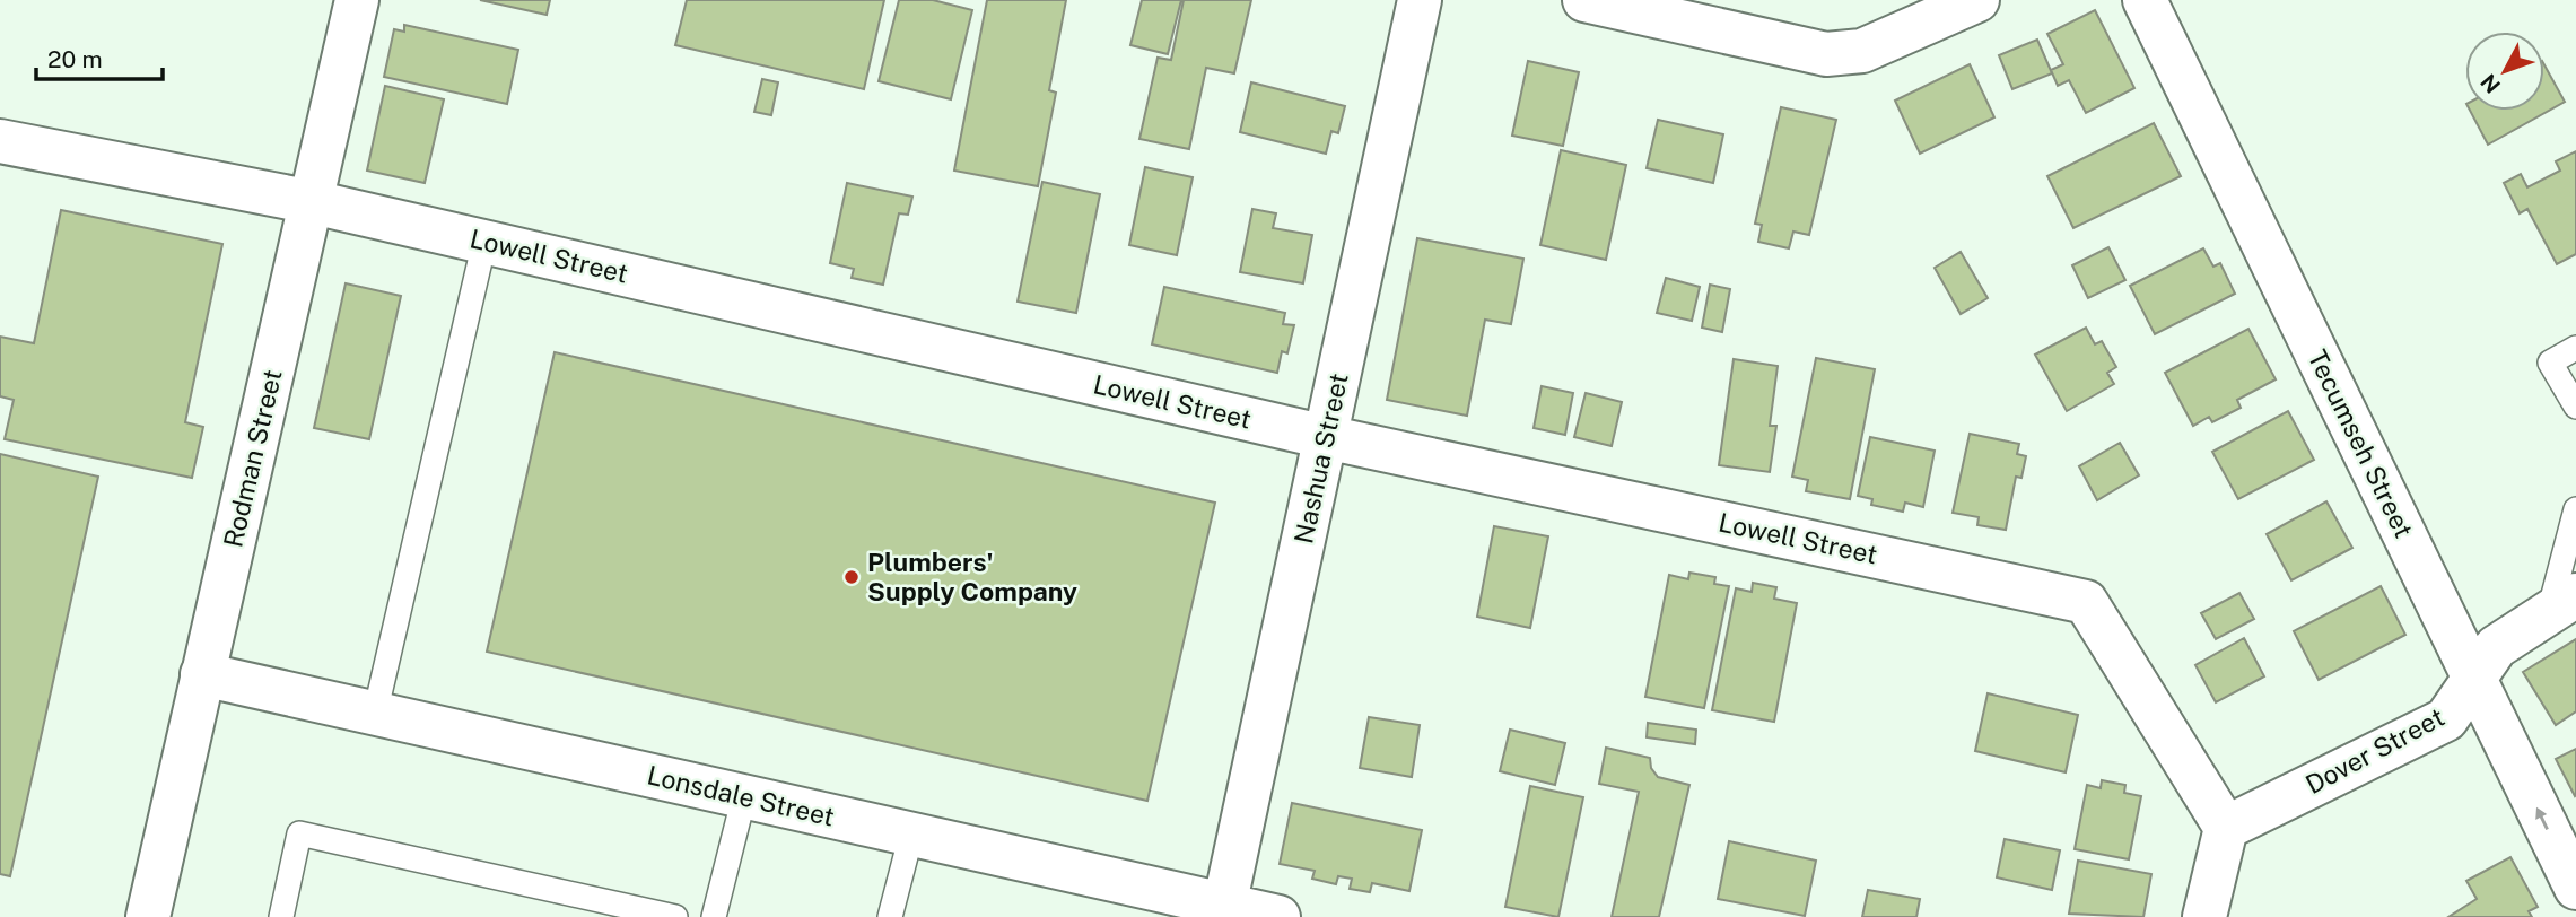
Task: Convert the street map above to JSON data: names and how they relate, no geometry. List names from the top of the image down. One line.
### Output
{"streets":{"street":["Lowell Street","Tecumseh Street","Rodman Street","Nashua Street","Dover Street","Lonsdale Street"]},"crossings":[["Lowell Street","Rodman Street"],["Lowell Street","Nashua Street"],["Lowell Street","Dover Street"],["Tecumseh Street","Dover Street"],["Rodman Street","Lonsdale Street"],["Nashua Street","Lonsdale Street"]],"places":["Plumbers' Supply Company"],"scale_bar":"20 m","north":"bottom left"}
